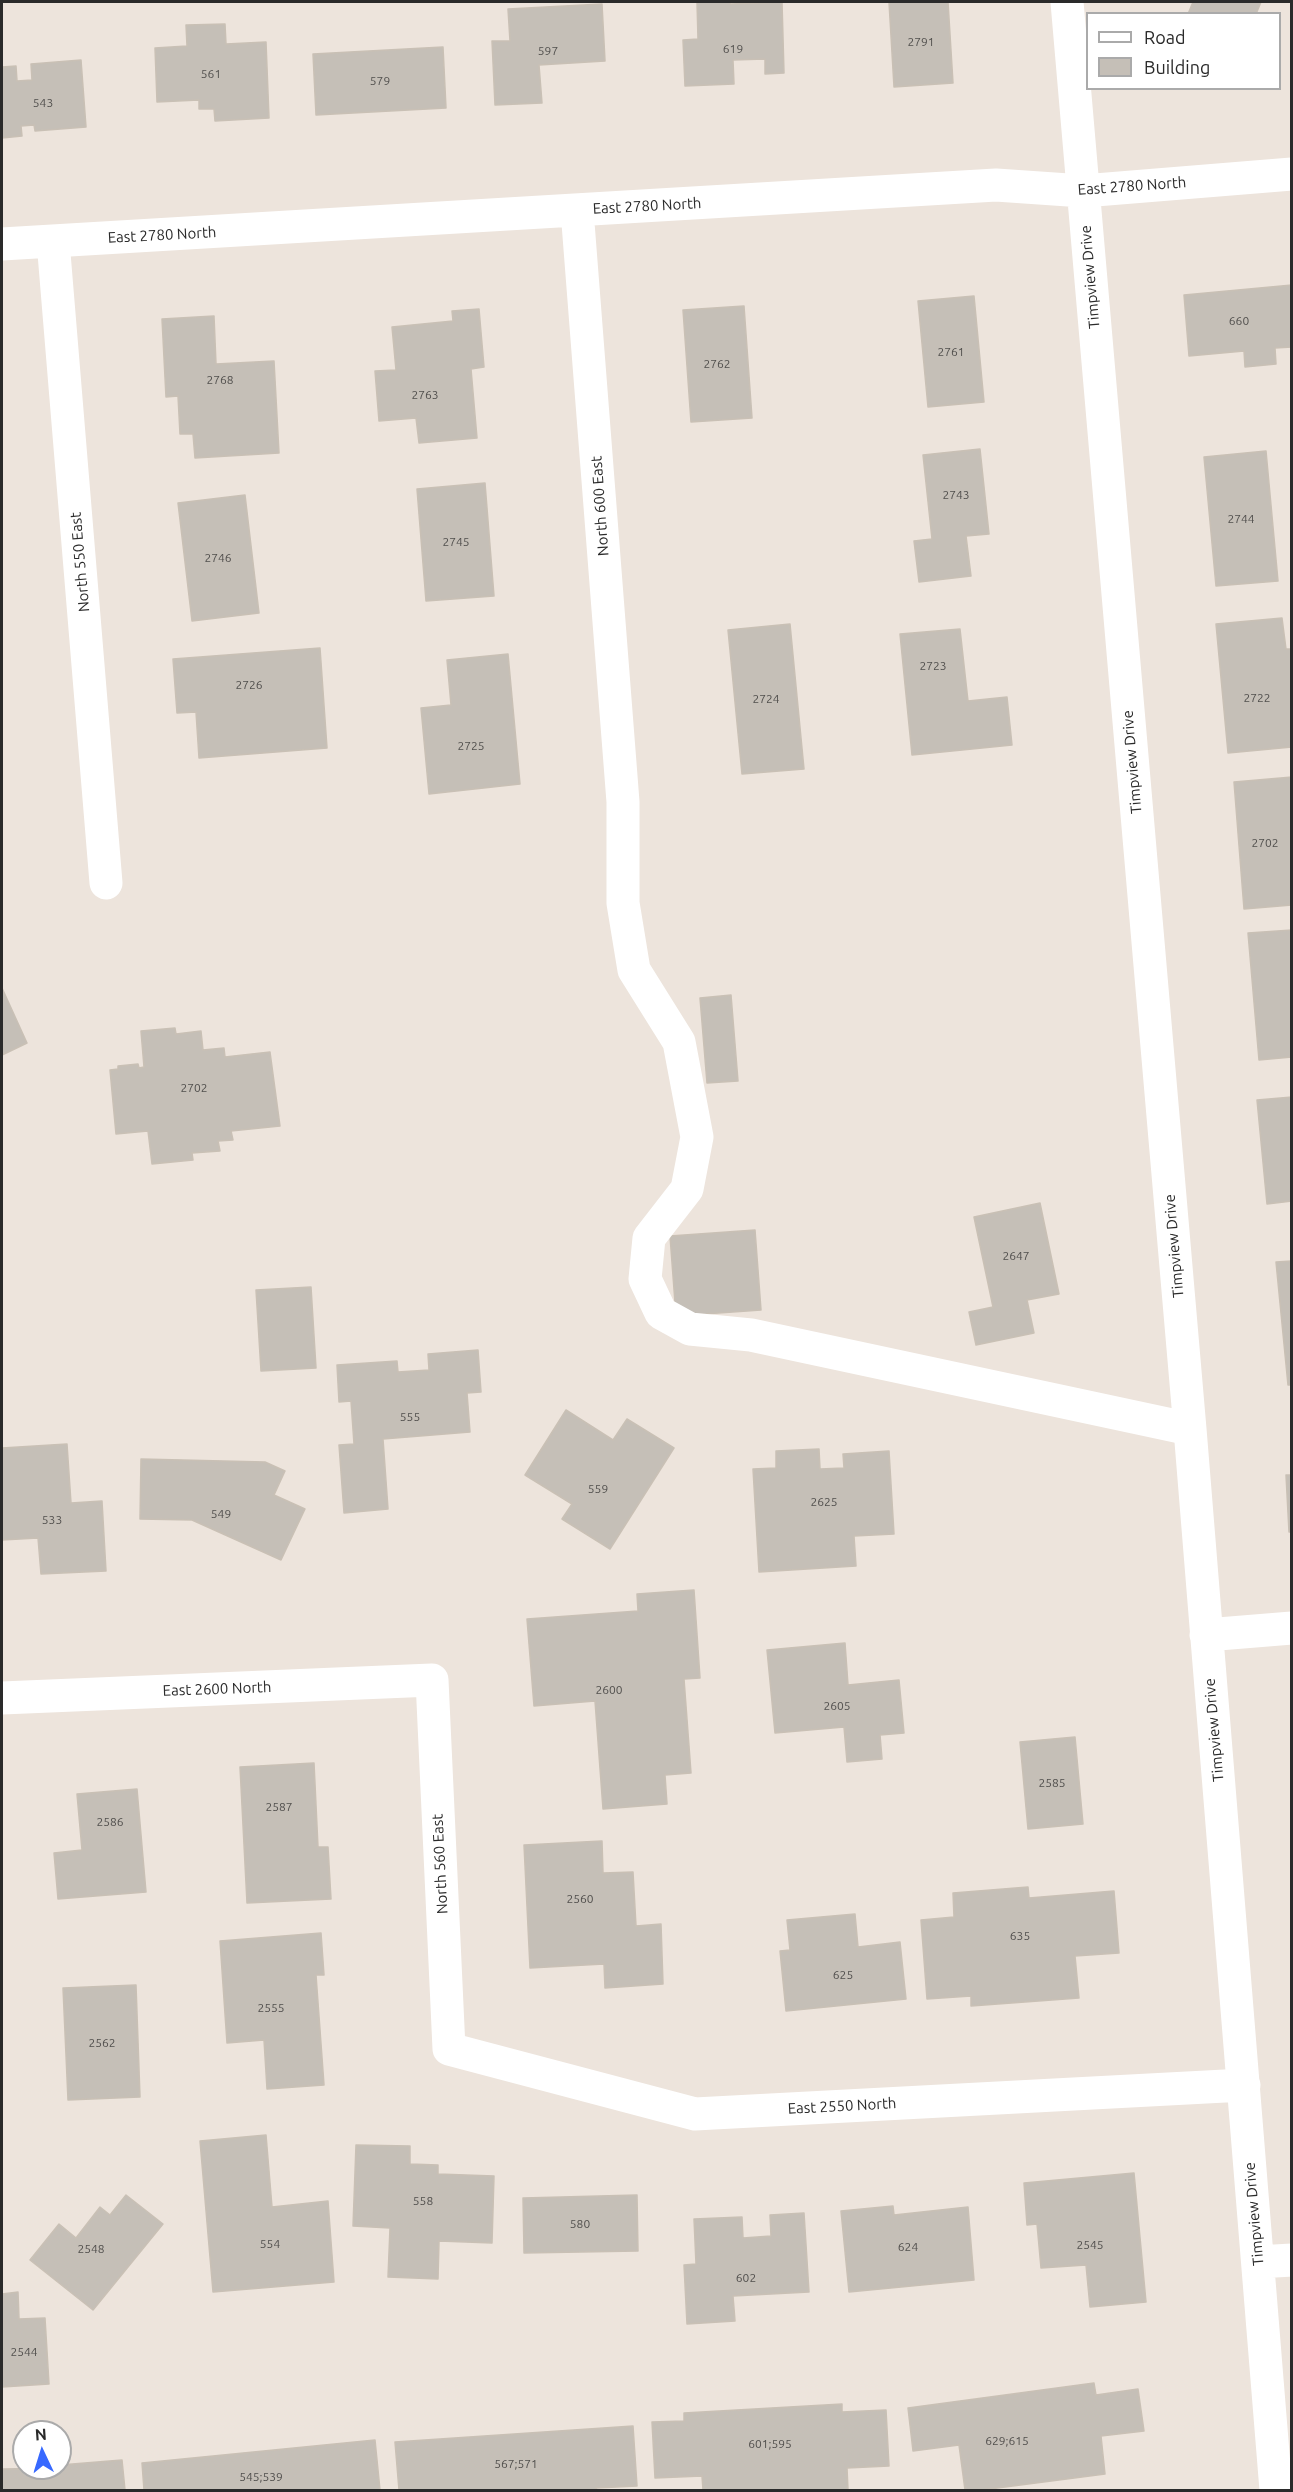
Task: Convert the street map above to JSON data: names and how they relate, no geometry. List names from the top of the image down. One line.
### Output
{"streets":{"street":["East 2780 North","Timpview Drive","North 600 East","North 550 East","East 2600 North","North 560 East","East 2550 North"]},"crossings":[["East 2780 North","Timpview Drive"],["East 2780 North","North 600 East"],["East 2780 North","North 550 East"],["Timpview Drive","North 600 East"],["Timpview Drive","East 2550 North"],["East 2600 North","North 560 East"],["North 560 East","East 2550 North"]],"house_numbers":["2791","619","597","561","579","543","660","2761","2762","2768","2763","2743","2744","2745","2746","2723","2726","2722","2724","2725","2702","2702","2647","555","559","2625","549","533","2600","2605","2585","2587","2586","2560","635","625","2555","2562","558","580","554","2545","624","2548","602","2544","629;615","601;595","567;571","545;539"],"legend":["Road","Building"],"north":"top"}
